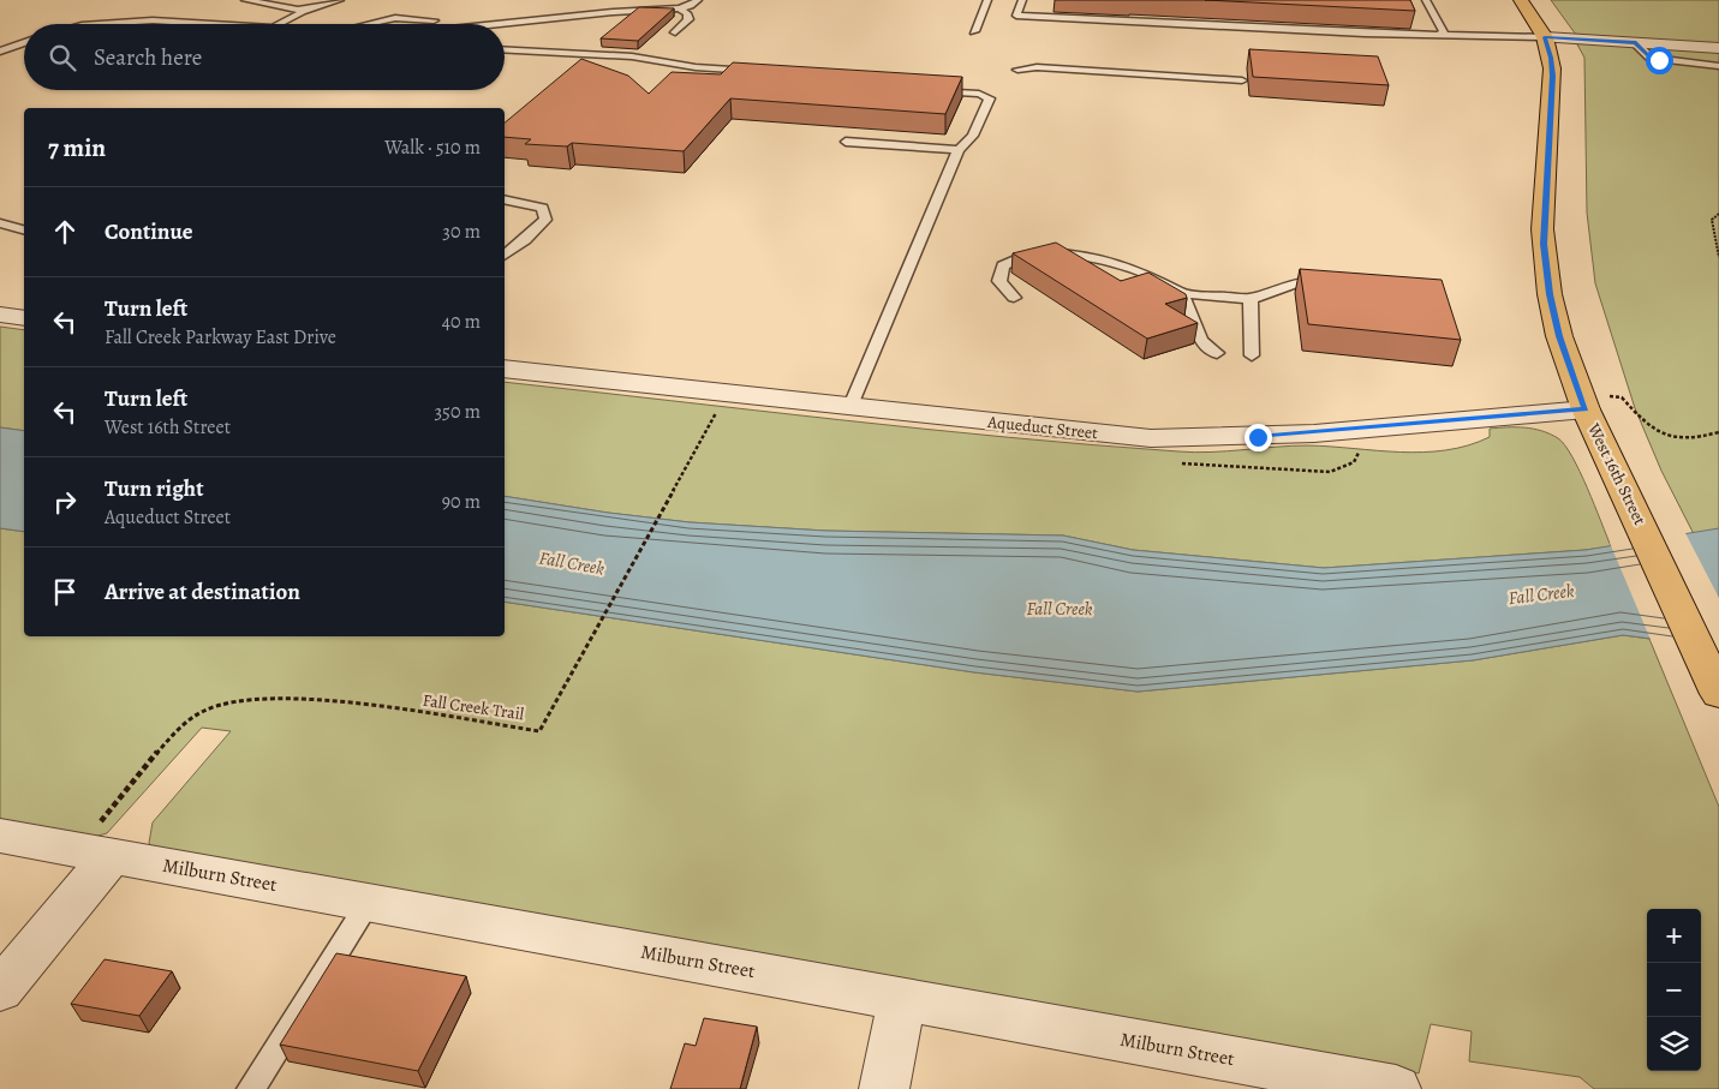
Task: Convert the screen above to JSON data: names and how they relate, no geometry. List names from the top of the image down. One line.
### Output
{"streets":{"main road":["West 16th Street"],"street":["Aqueduct Street","Milburn Street"],"path":["Fall Creek Trail"]},"crossings":[["Aqueduct Street","West 16th Street"],["Fall Creek Trail","Milburn Street"]],"water":["Fall Creek"],"page":{"search":"Search here","heading":["7 min","Walk · 510 m"],"list":[["Continue","30 m"],["Turn left","Fall Creek Parkway East Drive","40 m"],["Turn left","West 16th Street","350 m"],["Turn right","Aqueduct Street","90 m"],"Arrive at destination"],"map_buttons":["+","−"]}}
